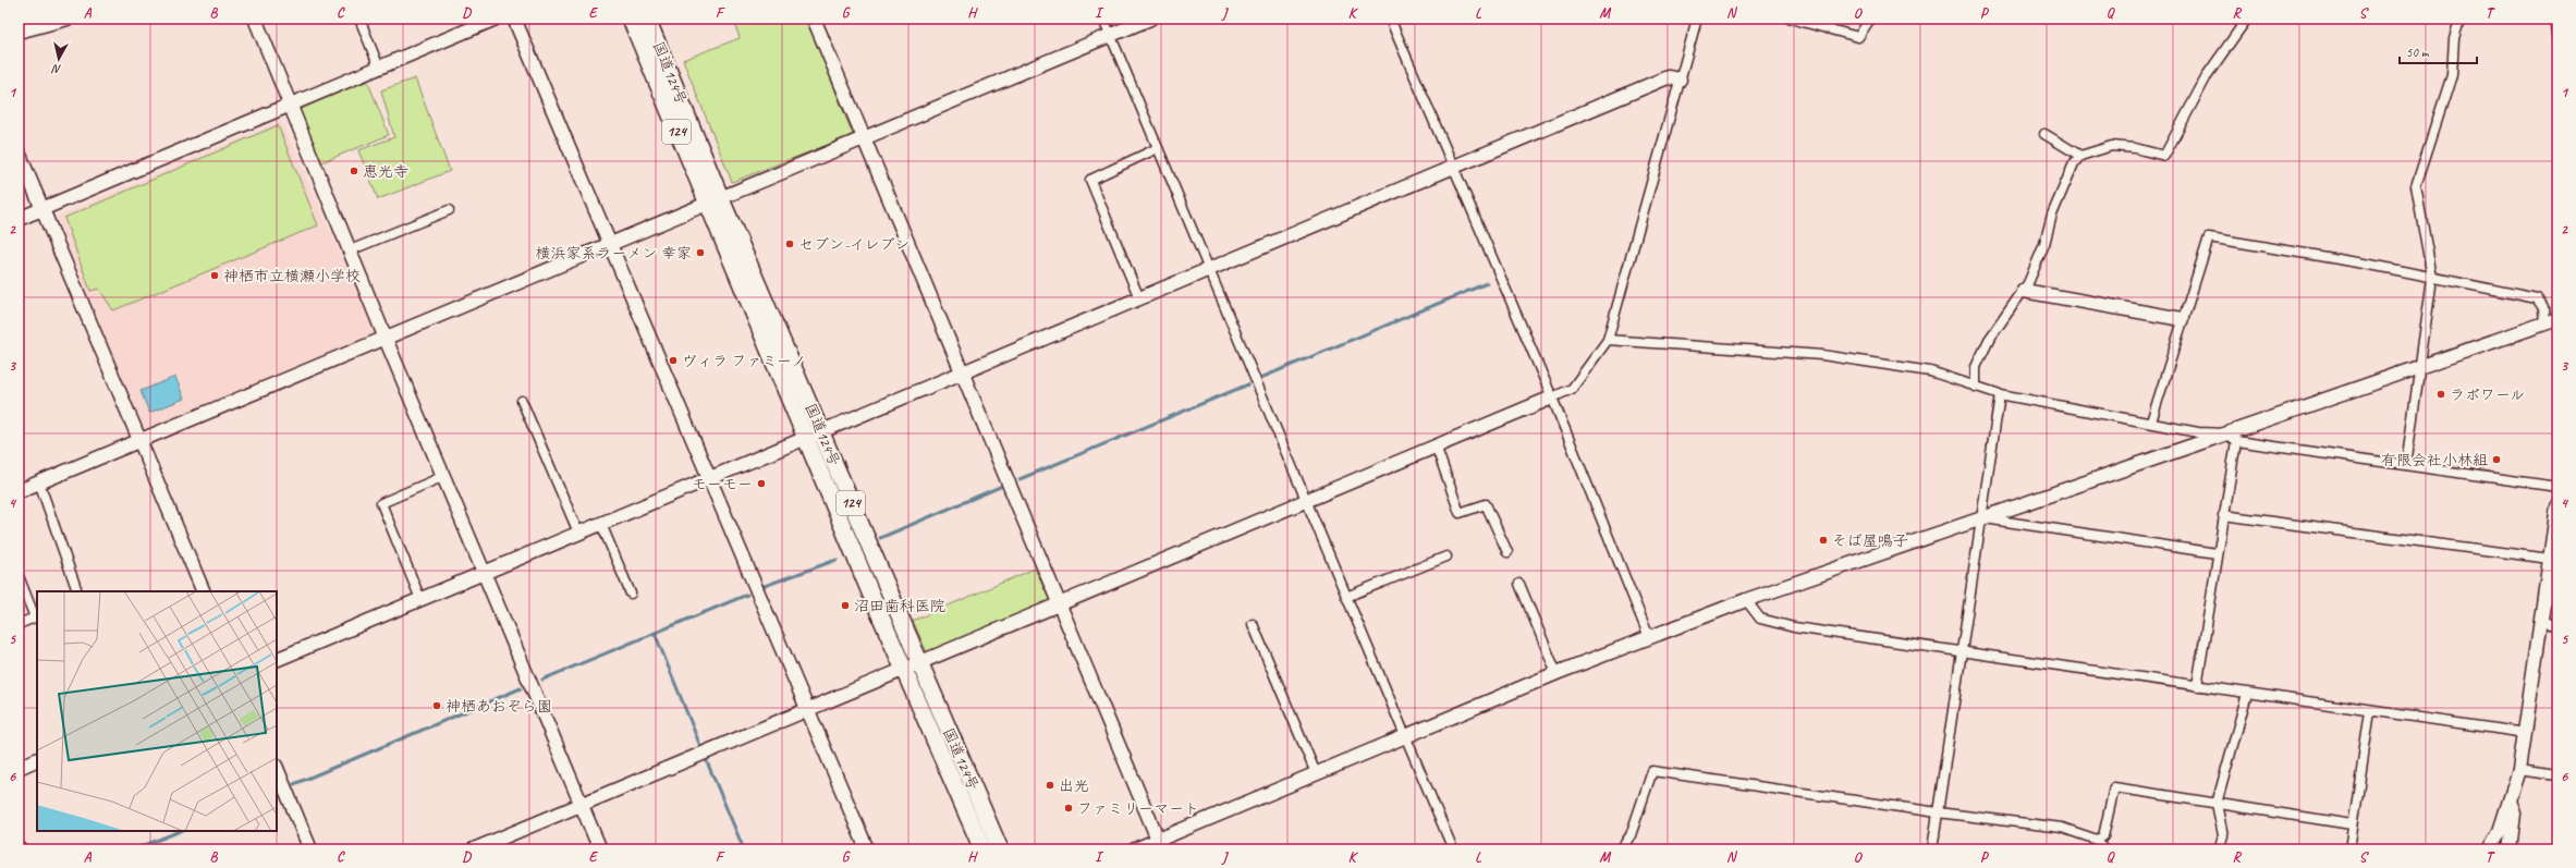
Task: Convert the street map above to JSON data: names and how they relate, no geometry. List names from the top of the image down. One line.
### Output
{"streets":{"highway":["国道124号","124"]},"places":["恵光寺","セブン-イレブン","横浜家系ラーメン 幸家","神栖市立横瀬小学校","ヴィラ ファミーノ","ラポワール","有限会社小林組","モーモー","そば屋鳴子","沼田歯科医院","神栖あおぞら園","出光","ファミリーマート"],"scale_bar":"50 m","north":"bottom","grid":{"columns":["A","B","C","D","E","F","G","H","I","J","K","L","M","N","O","P","Q","R","S","T"],"rows":["1","2","3","4","5","6"]}}
